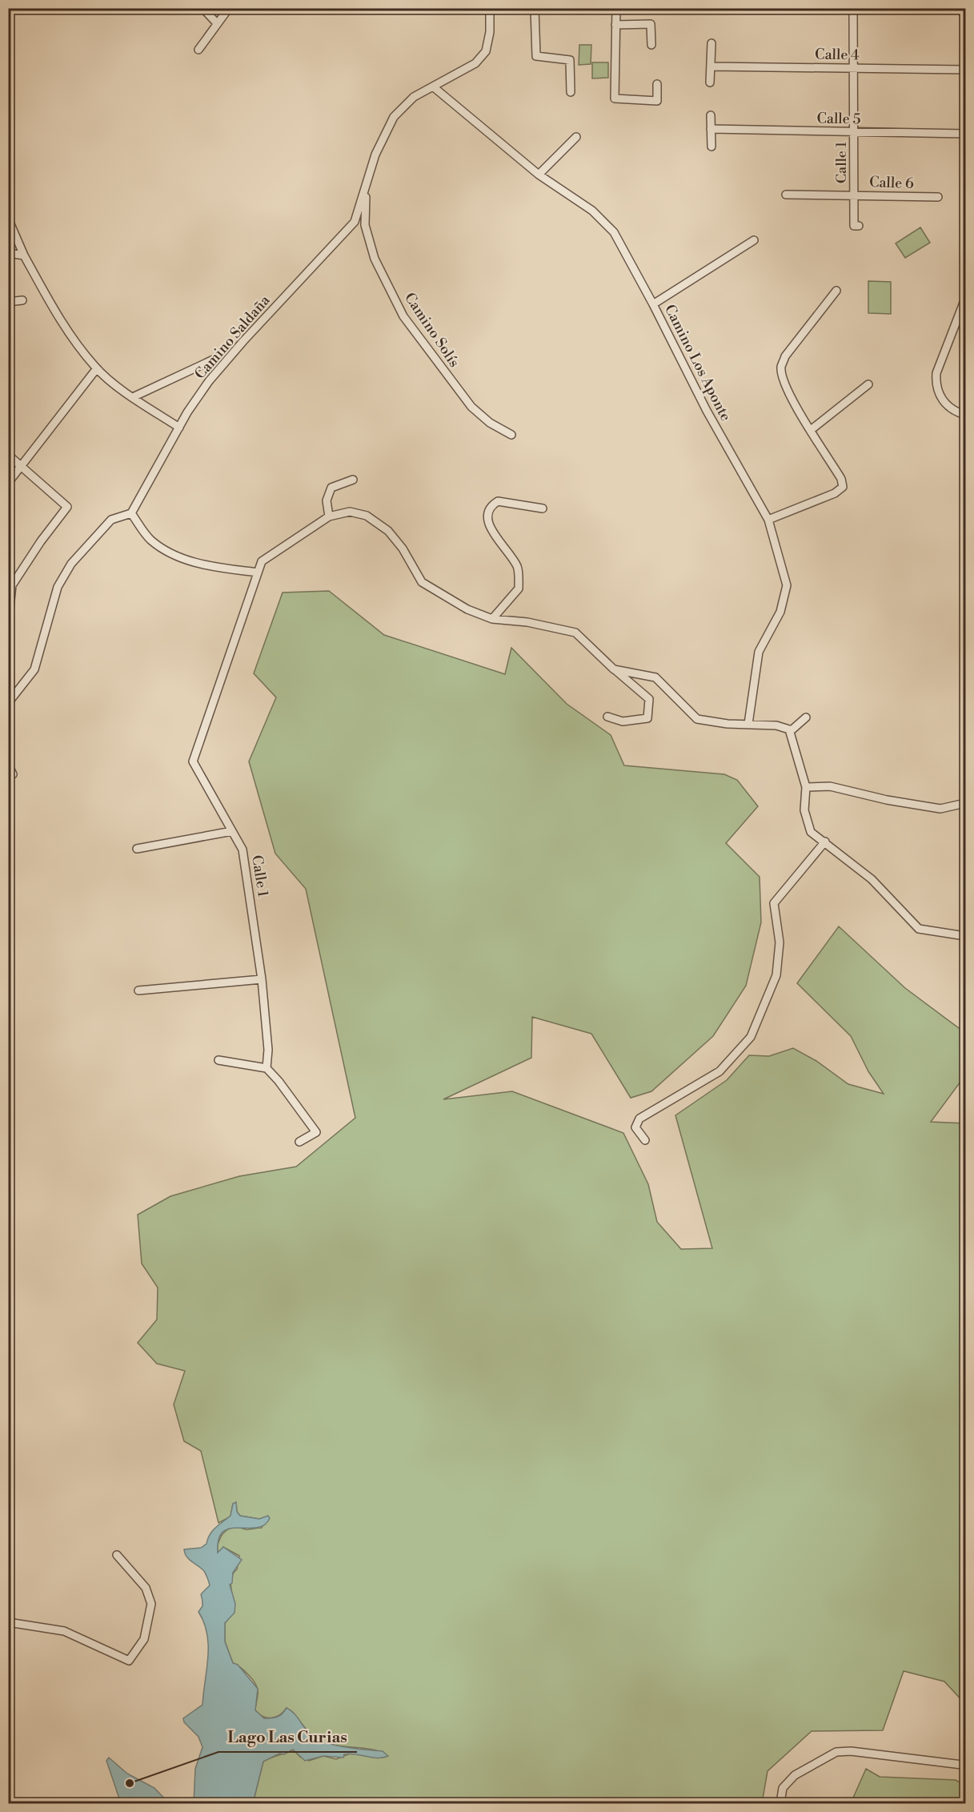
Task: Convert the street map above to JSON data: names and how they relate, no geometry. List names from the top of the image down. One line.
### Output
{"streets":{"street":["Calle 4","Calle 5","Calle 1","Calle 6","Camino Solís","Camino Saldaña","Camino Los Aponte"]},"crossings":[["Calle 4","Calle 1"],["Calle 5","Calle 1"],["Calle 1","Calle 6"],["Camino Solís","Camino Saldaña"],["Camino Saldaña","Camino Los Aponte"]],"places":["Lago Las Curias"]}
